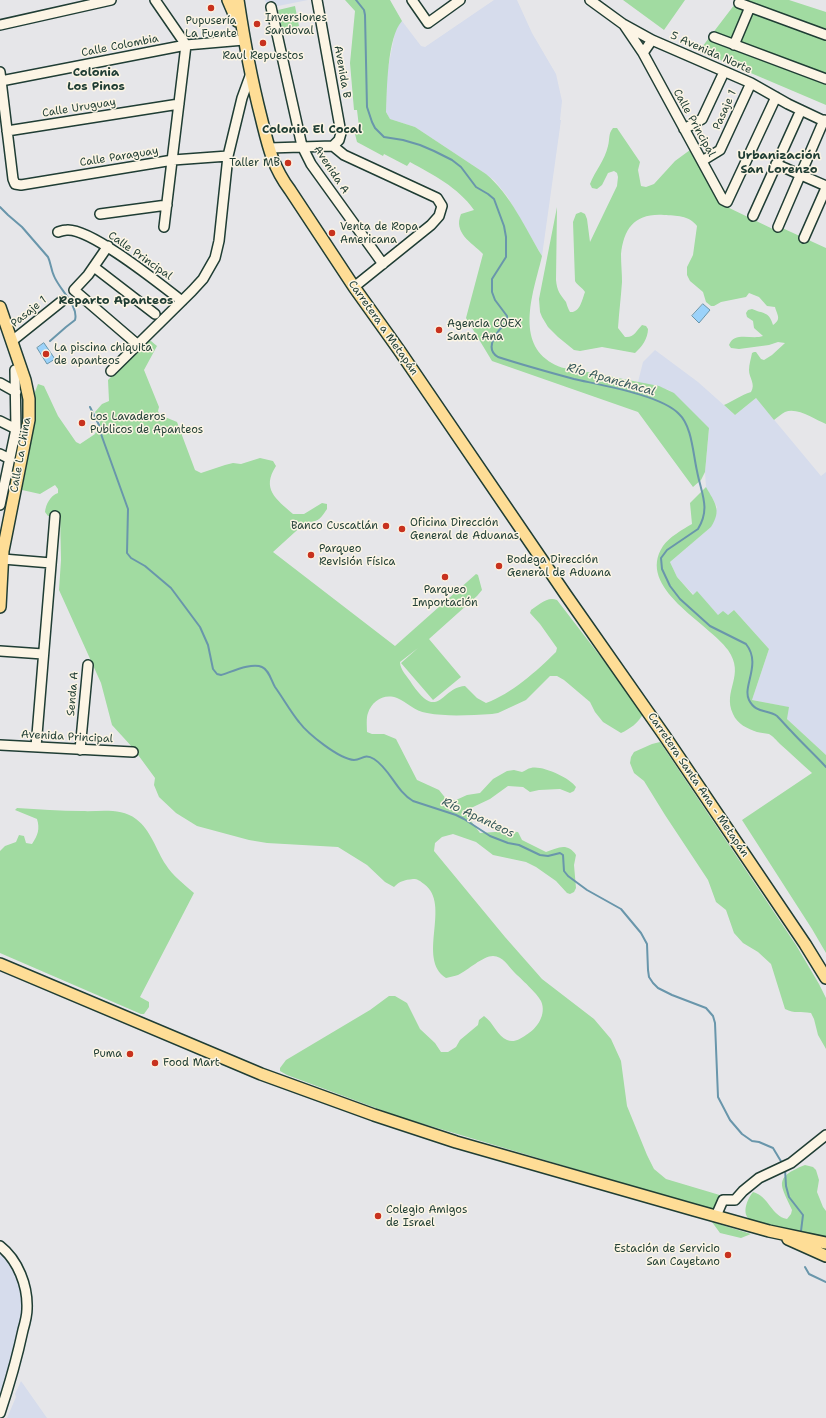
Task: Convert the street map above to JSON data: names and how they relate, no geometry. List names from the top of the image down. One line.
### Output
{"streets":{"main road":["Carretera a Metapán","Calle La China","Carretera Santa Ana - Metapán"],"street":["Calle Colombia","5 Avenida Norte","Avenida B","Calle Uruguay","Pasaje 1","Calle Principal","Calle Paraguay","Avenida A","Senda A","Avenida Principal"]},"crossings":[["Calle Colombia","Carretera a Metapán"],["5 Avenida Norte","Pasaje 1"],["5 Avenida Norte","Calle Principal"],["Calle Uruguay","Calle Paraguay"],["Pasaje 1","Calle Principal"],["Pasaje 1","Calle La China"],["Carretera a Metapán","Carretera Santa Ana - Metapán"],["Senda A","Avenida Principal"]],"districts":["Colonia Los Pinos","Colonia El Cocal","Urbanización San Lorenzo","Reparto Apanteos"],"water":["Río Apanchacal","Río Apanteos"],"places":["Pupusería La Fuente","Inversiones Sandoval","Raul Repuestos","Taller MB","Venta de Ropa Americana","Agencia COEX Santa Ana","La piscina chiquita de apanteos","Los Lavaderos Publicos de Apanteos","Banco Cuscatlán","Oficina Dirección General de Aduanas","Parqueo Revisión Física","Bodega Dirección General de Aduana","Parqueo Importación","Puma","Food Mart","Colegio Amigos de Israel","Estación de Servicio San Cayetano"]}
